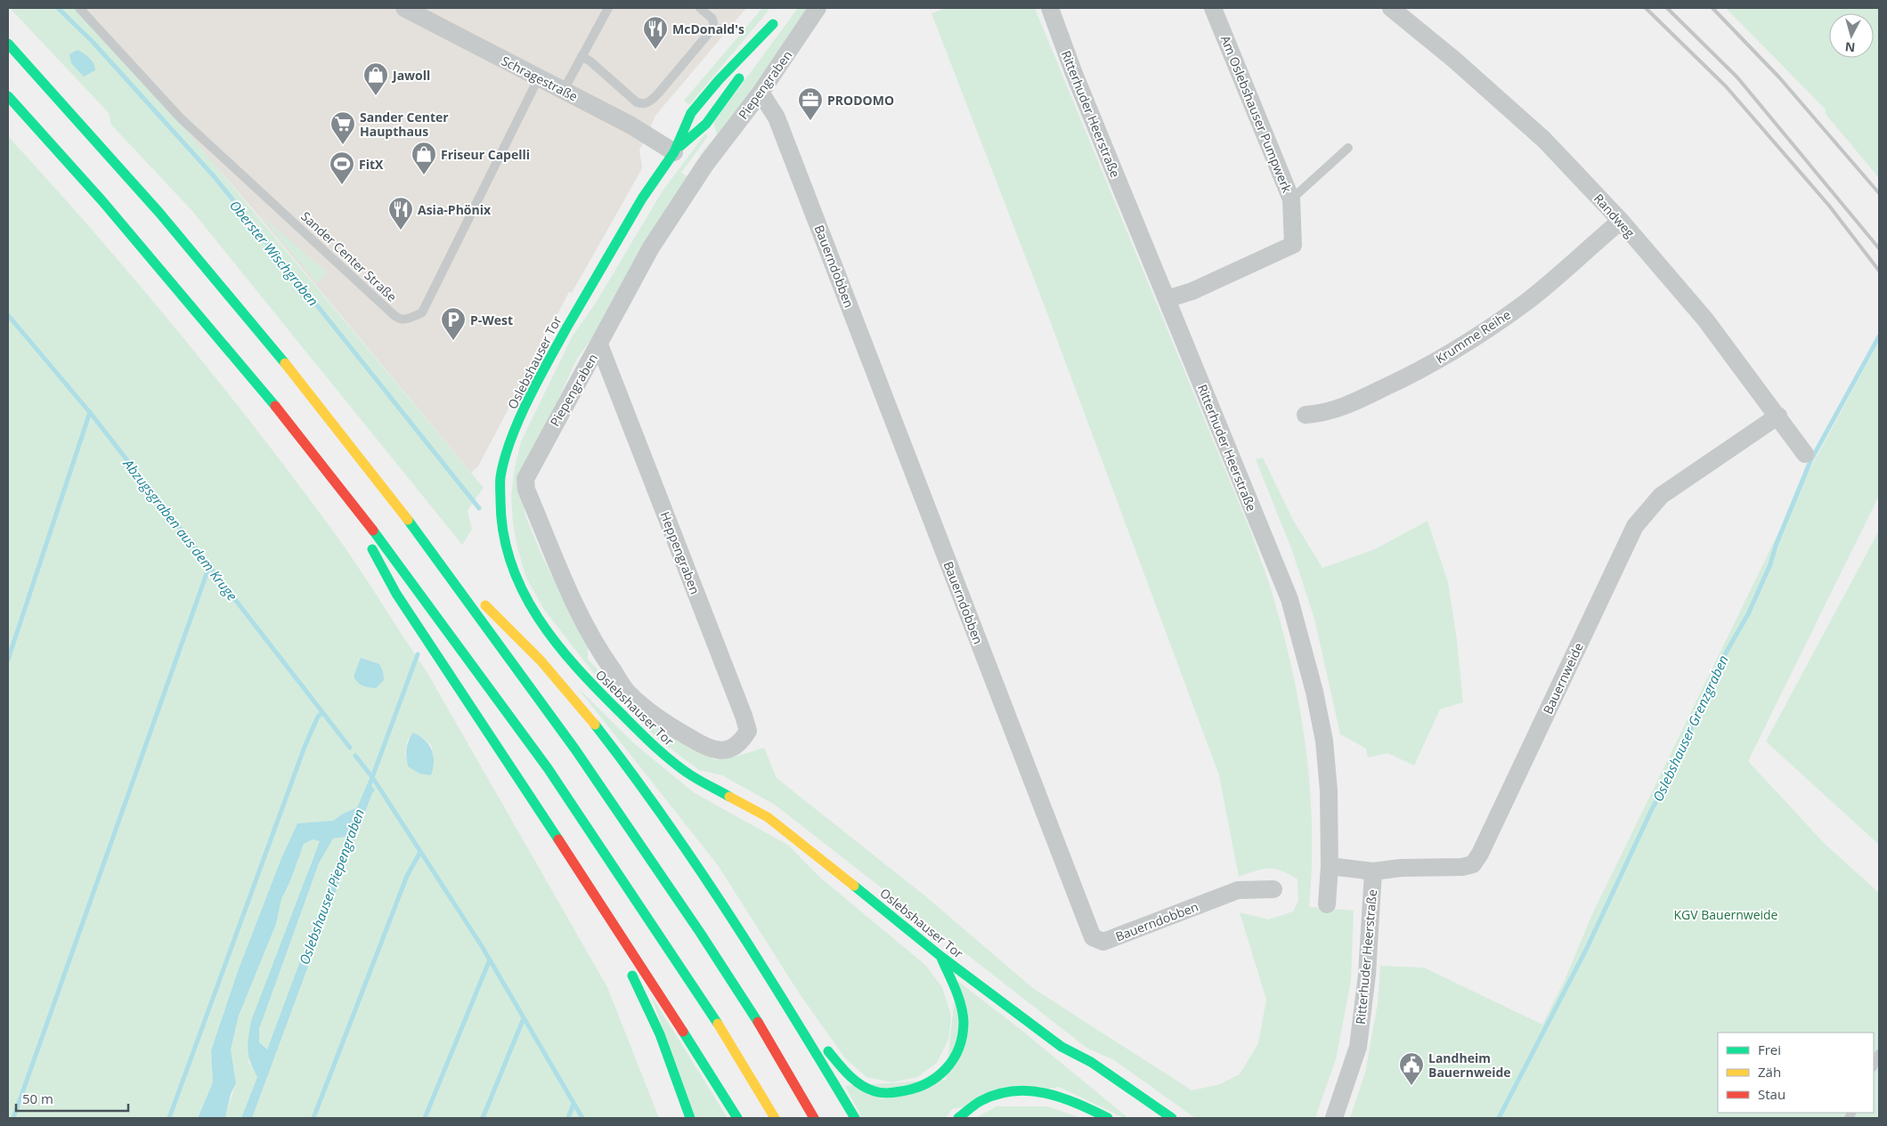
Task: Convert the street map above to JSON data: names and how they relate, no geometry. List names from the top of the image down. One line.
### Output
{"streets":{"main road":["Oslebshauser Tor"],"street":["Schragestraße","Piepengraben","Ritterhuder Heerstraße","Am Oslebshauser Pumpwerk","Randweg","Bauerndobben","Krumme Reihe","Heppengraben","Bauernweide"],"lane":["Sander Center Straße"]},"crossings":[["Schragestraße","Sander Center Straße"],["Schragestraße","Oslebshauser Tor"],["Piepengraben","Bauerndobben"],["Piepengraben","Heppengraben"],["Ritterhuder Heerstraße","Am Oslebshauser Pumpwerk"],["Ritterhuder Heerstraße","Bauernweide"],["Randweg","Krumme Reihe"],["Randweg","Bauernweide"]],"water":["Oberster Wischgraben","Abzugsgraben aus dem Kruge","Oslebshauser Grenzgraben","Oslebshauser Piepengraben"],"parks":["KGV Bauernweide"],"places":{"restaurant":["McDonald's","Asia-Phönix"],"shop":["Jawoll","Friseur Capelli"],"office":["PRODOMO"],"supermarket":["Sander Center Haupthaus"],"sports":["FitX"],"parking":["P-West"],"public building":["Landheim Bauernweide"]},"legend":["Frei","Zäh","Stau"],"scale_bar":"50 m","north":"bottom"}
